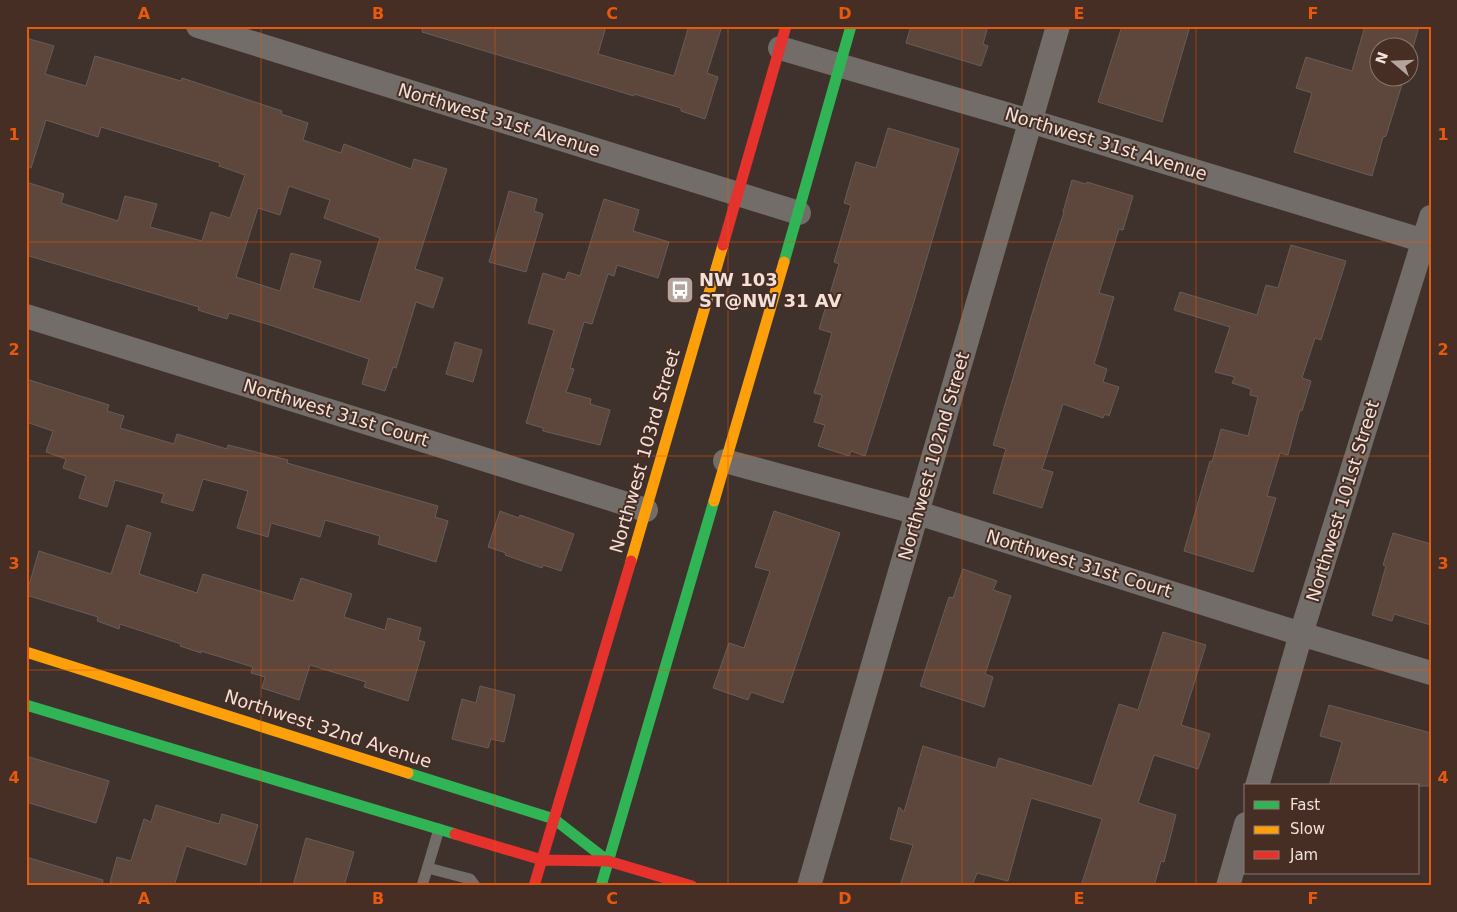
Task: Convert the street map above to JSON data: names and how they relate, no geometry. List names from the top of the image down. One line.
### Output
{"streets":{"main road":["Northwest 103rd Street","Northwest 32nd Avenue"],"street":["Northwest 31st Avenue","Northwest 31st Court","Northwest 102nd Street","Northwest 101st Street"]},"crossings":[["Northwest 31st Avenue","Northwest 103rd Street"],["Northwest 31st Avenue","Northwest 102nd Street"],["Northwest 31st Avenue","Northwest 101st Street"],["Northwest 31st Court","Northwest 103rd Street"],["Northwest 31st Court","Northwest 102nd Street"],["Northwest 31st Court","Northwest 101st Street"],["Northwest 103rd Street","Northwest 32nd Avenue"]],"places":{"bus stop":["NW 103 ST@NW 31 AV"]},"legend":["Fast","Slow","Jam"],"north":"left","grid":{"columns":["A","B","C","D","E","F"],"rows":["1","2","3","4"]}}
